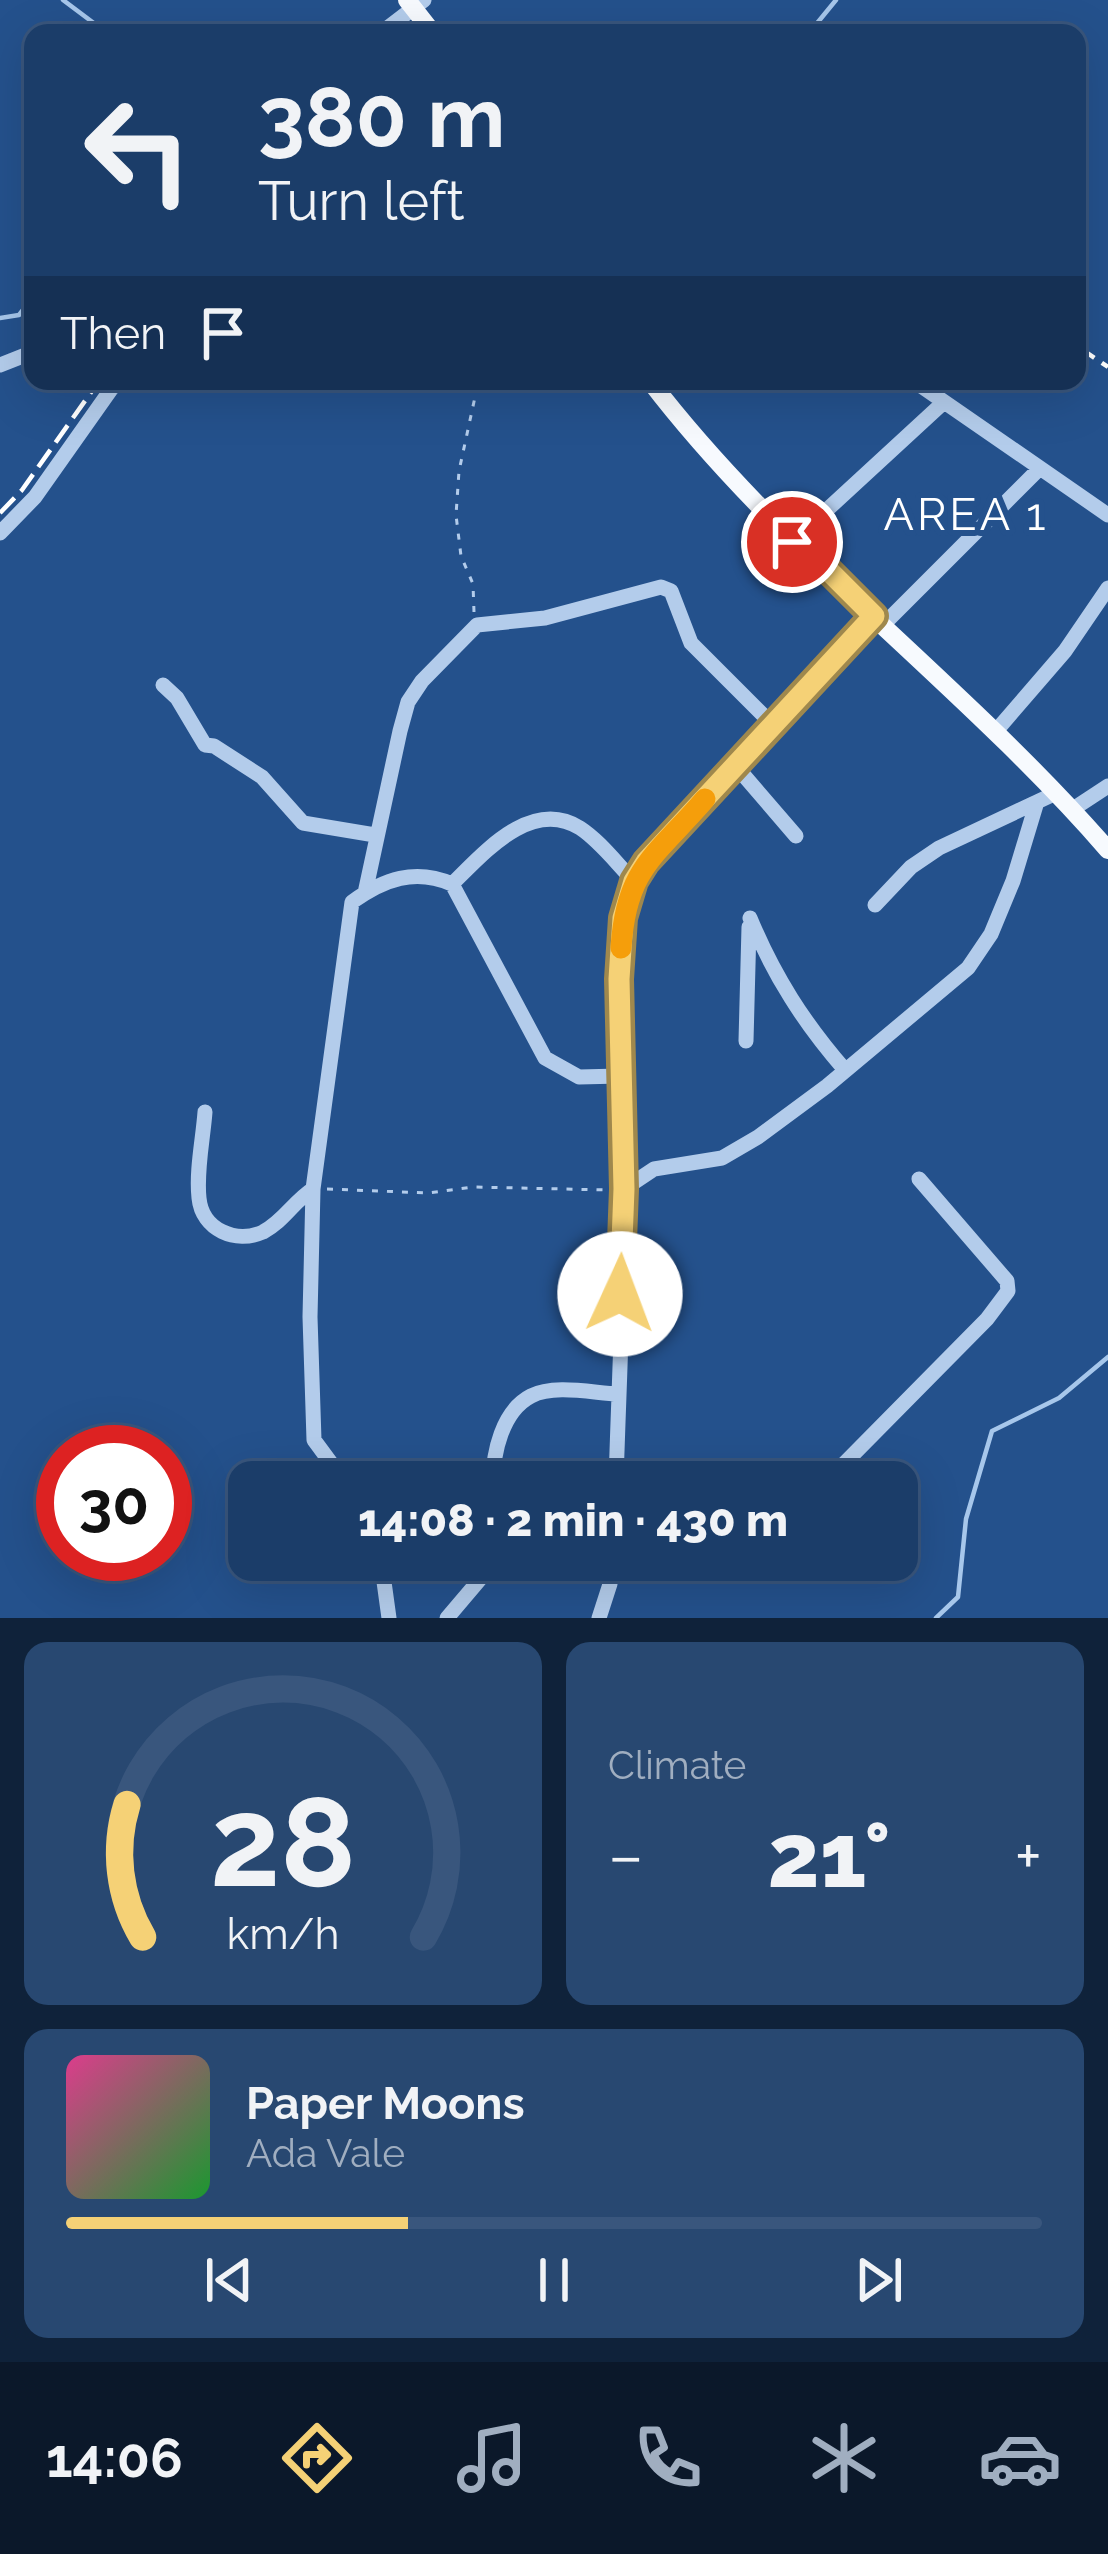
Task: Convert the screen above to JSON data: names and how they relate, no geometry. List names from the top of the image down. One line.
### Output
{"districts":["AREA 1"],"page":{"turn":["380 m","Turn left"],"then":"Then","limit":"30","trip":"14:08 · 2 min · 430 m","tile":"Climate","heat":["−","21°","+"],"song":["Paper Moons","Ada Vale"],"tabs":"14:06","gauge":["28","km/h"]}}
